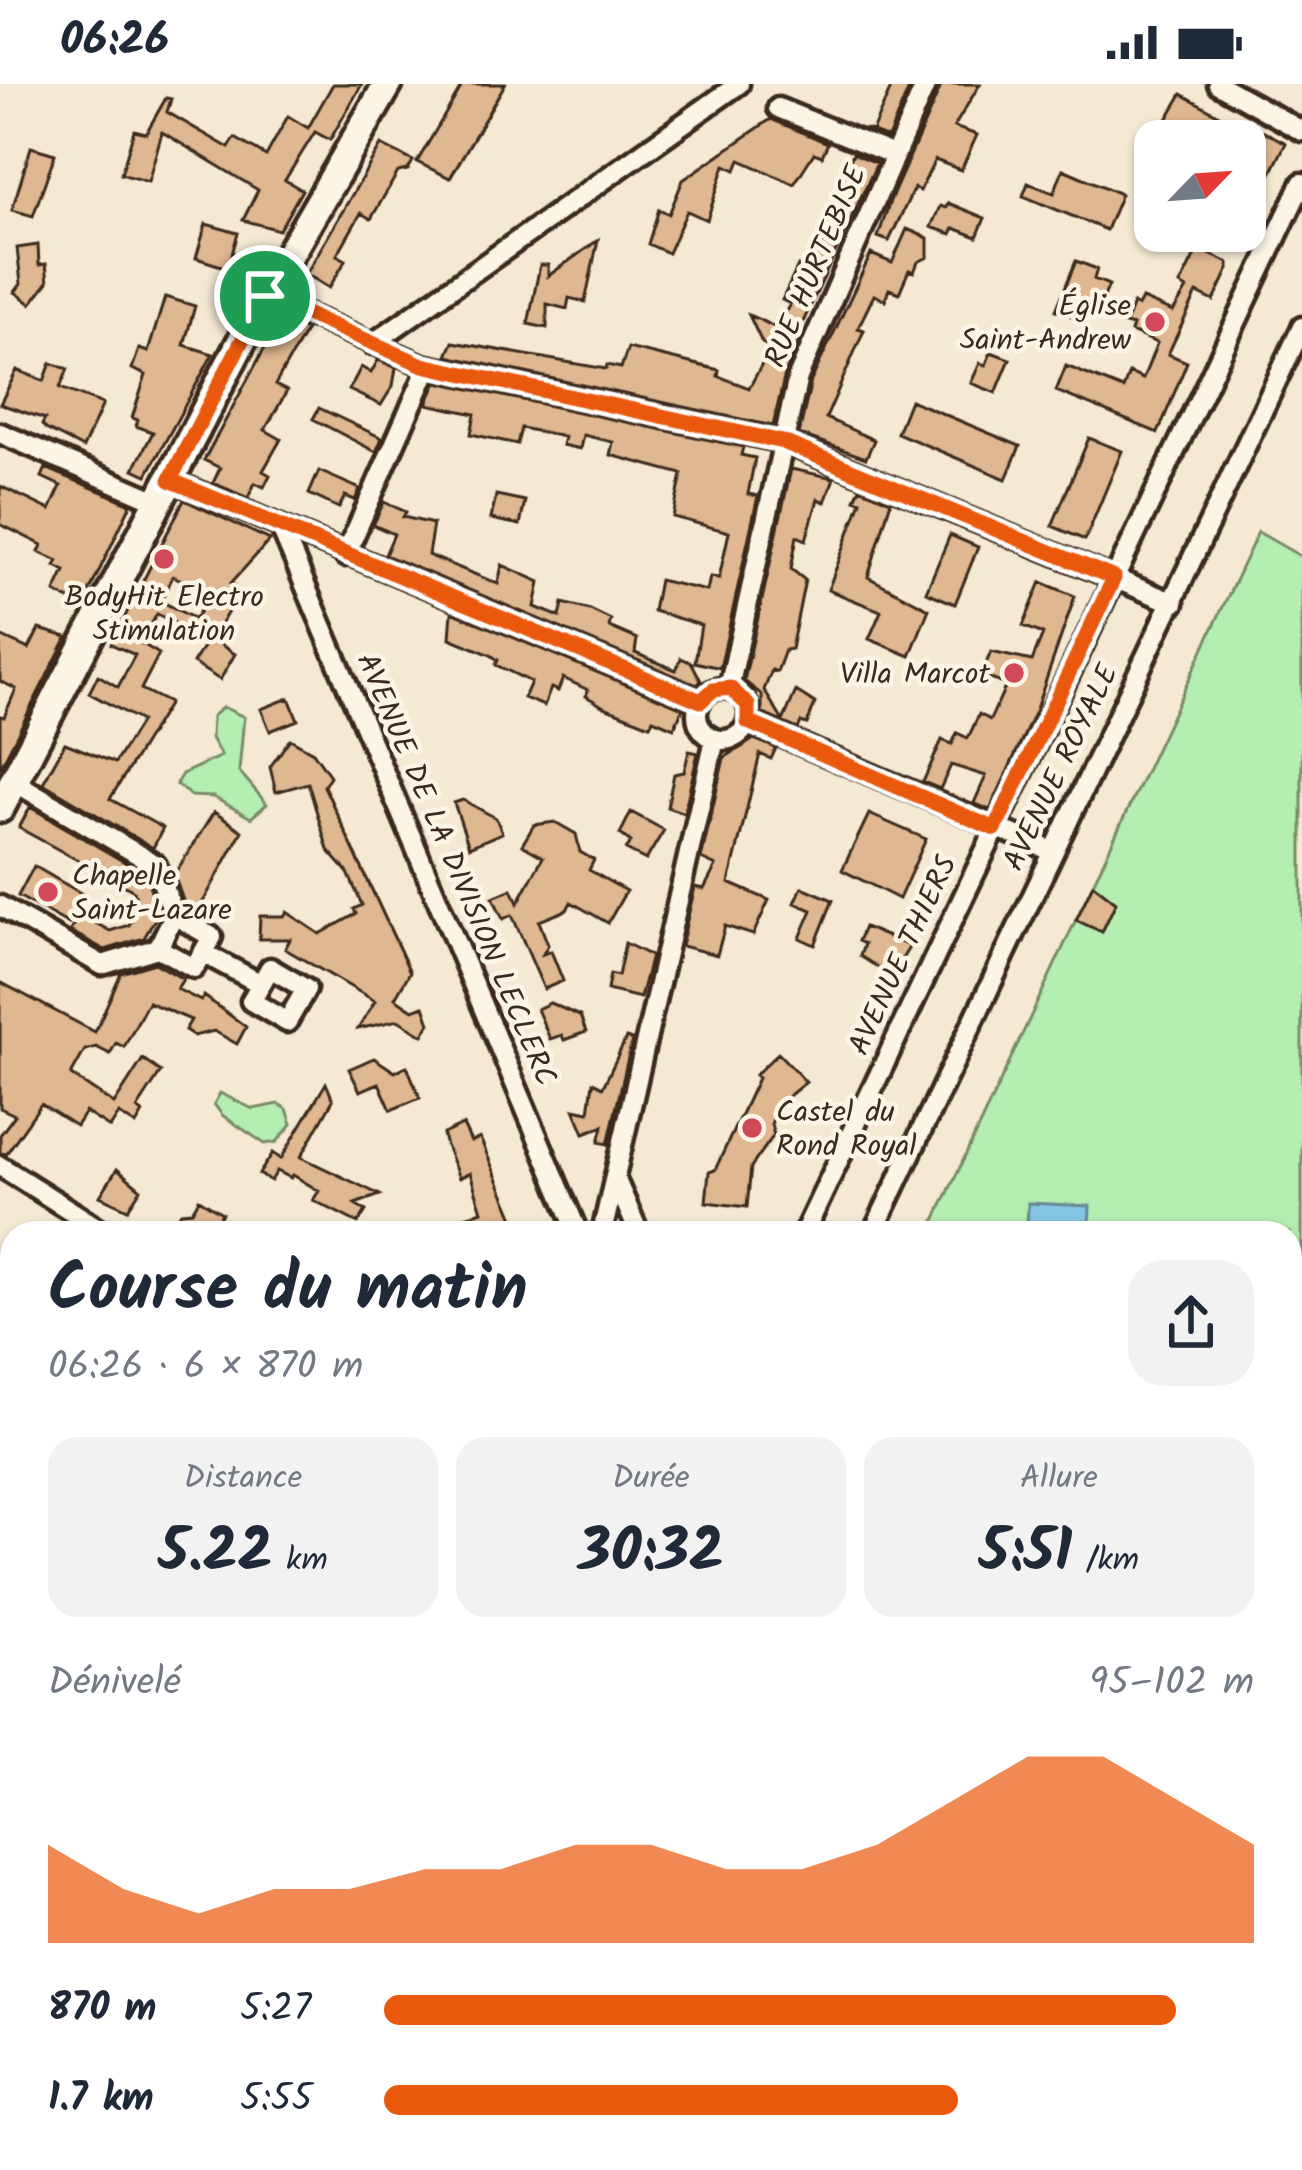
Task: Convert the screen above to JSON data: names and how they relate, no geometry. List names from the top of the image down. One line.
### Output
{"streets":{"street":["RUE HURTEBISE","AVENUE ROYALE","AVENUE DE LA DIVISION LECLERC","AVENUE THIERS"]},"places":["Église Saint-Andrew","BodyHit Electro Stimulation","Villa Marcot","Chapelle Saint-Lazare","Castel du Rond Royal"],"north":"top right","page":{"status":"06:26","heading":["Course du matin","06:26 · 6 × 870 m"],"stats":[["Distance","5.22 km"],["Durée","30:32"],["Allure","5:51 /km"]],"chart":["Dénivelé","95–102 m"],"list":[{"name":"870 m","note":"5:27"},{"name":"1.7 km","note":"5:55"}]}}
